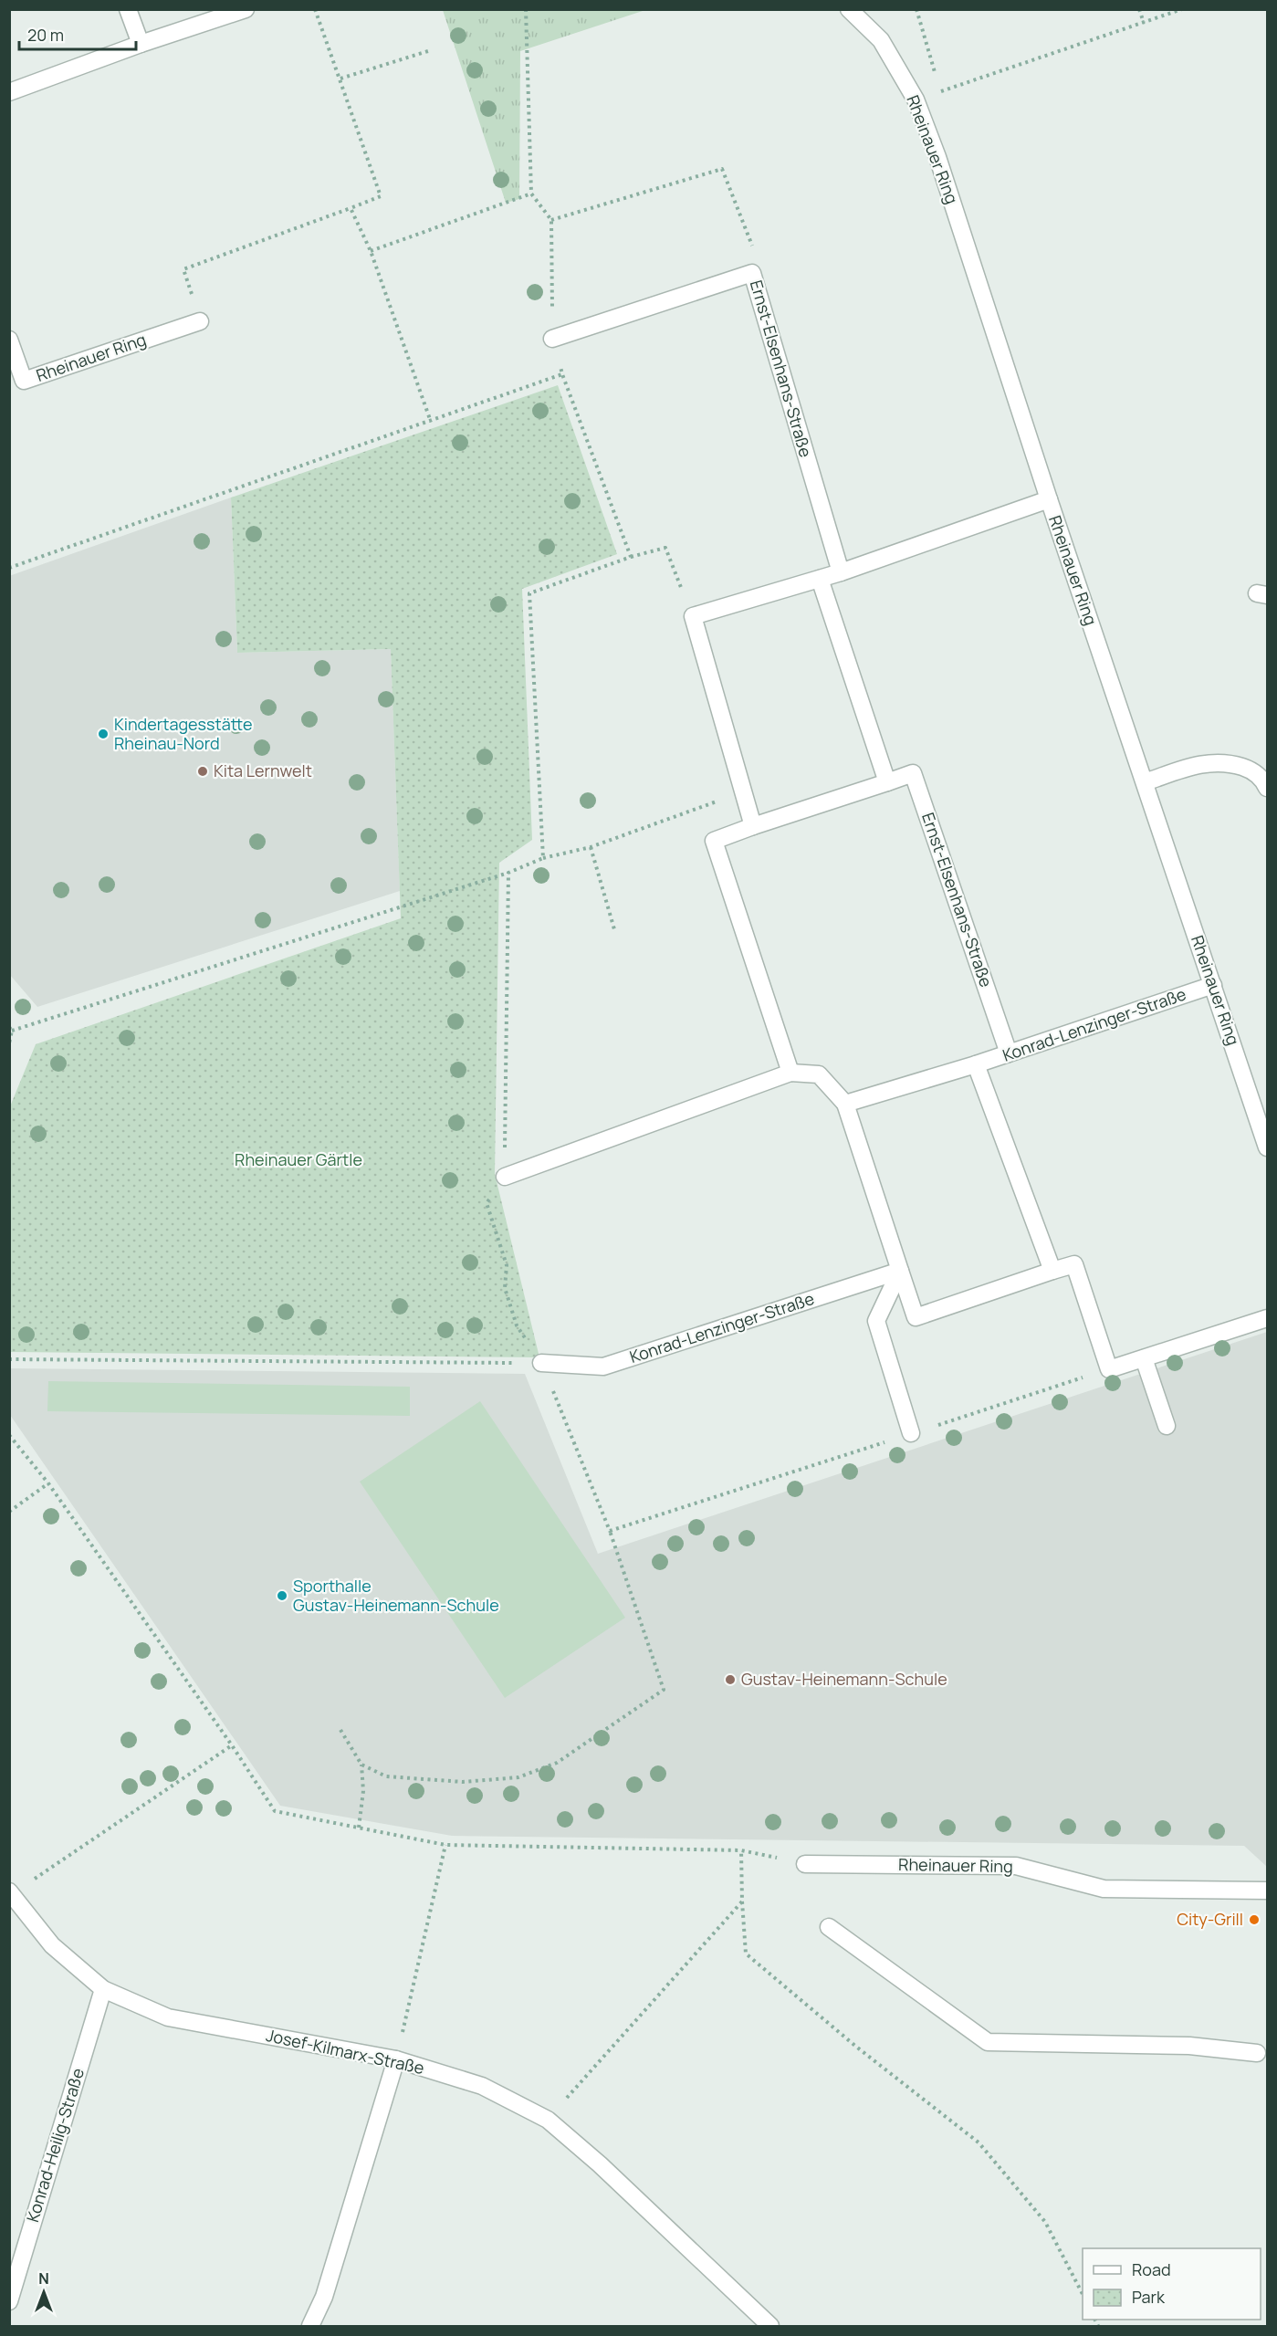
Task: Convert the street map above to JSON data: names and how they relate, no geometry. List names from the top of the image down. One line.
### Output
{"streets":{"street":["Rheinauer Ring","Ernst-Elsenhans-Straße","Konrad-Lenzinger-Straße","Josef-Kilmarx-Straße","Konrad-Heilig-Straße"]},"crossings":[["Rheinauer Ring","Konrad-Lenzinger-Straße"],["Ernst-Elsenhans-Straße","Konrad-Lenzinger-Straße"],["Josef-Kilmarx-Straße","Konrad-Heilig-Straße"]],"parks":["Rheinauer Gärtle"],"places":["Kindertagesstätte Rheinau-Nord","Kita Lernwelt","Sporthalle Gustav-Heinemann-Schule","Gustav-Heinemann-Schule","City-Grill"],"legend":["Road","Park"],"scale_bar":"20 m","north":"top"}
